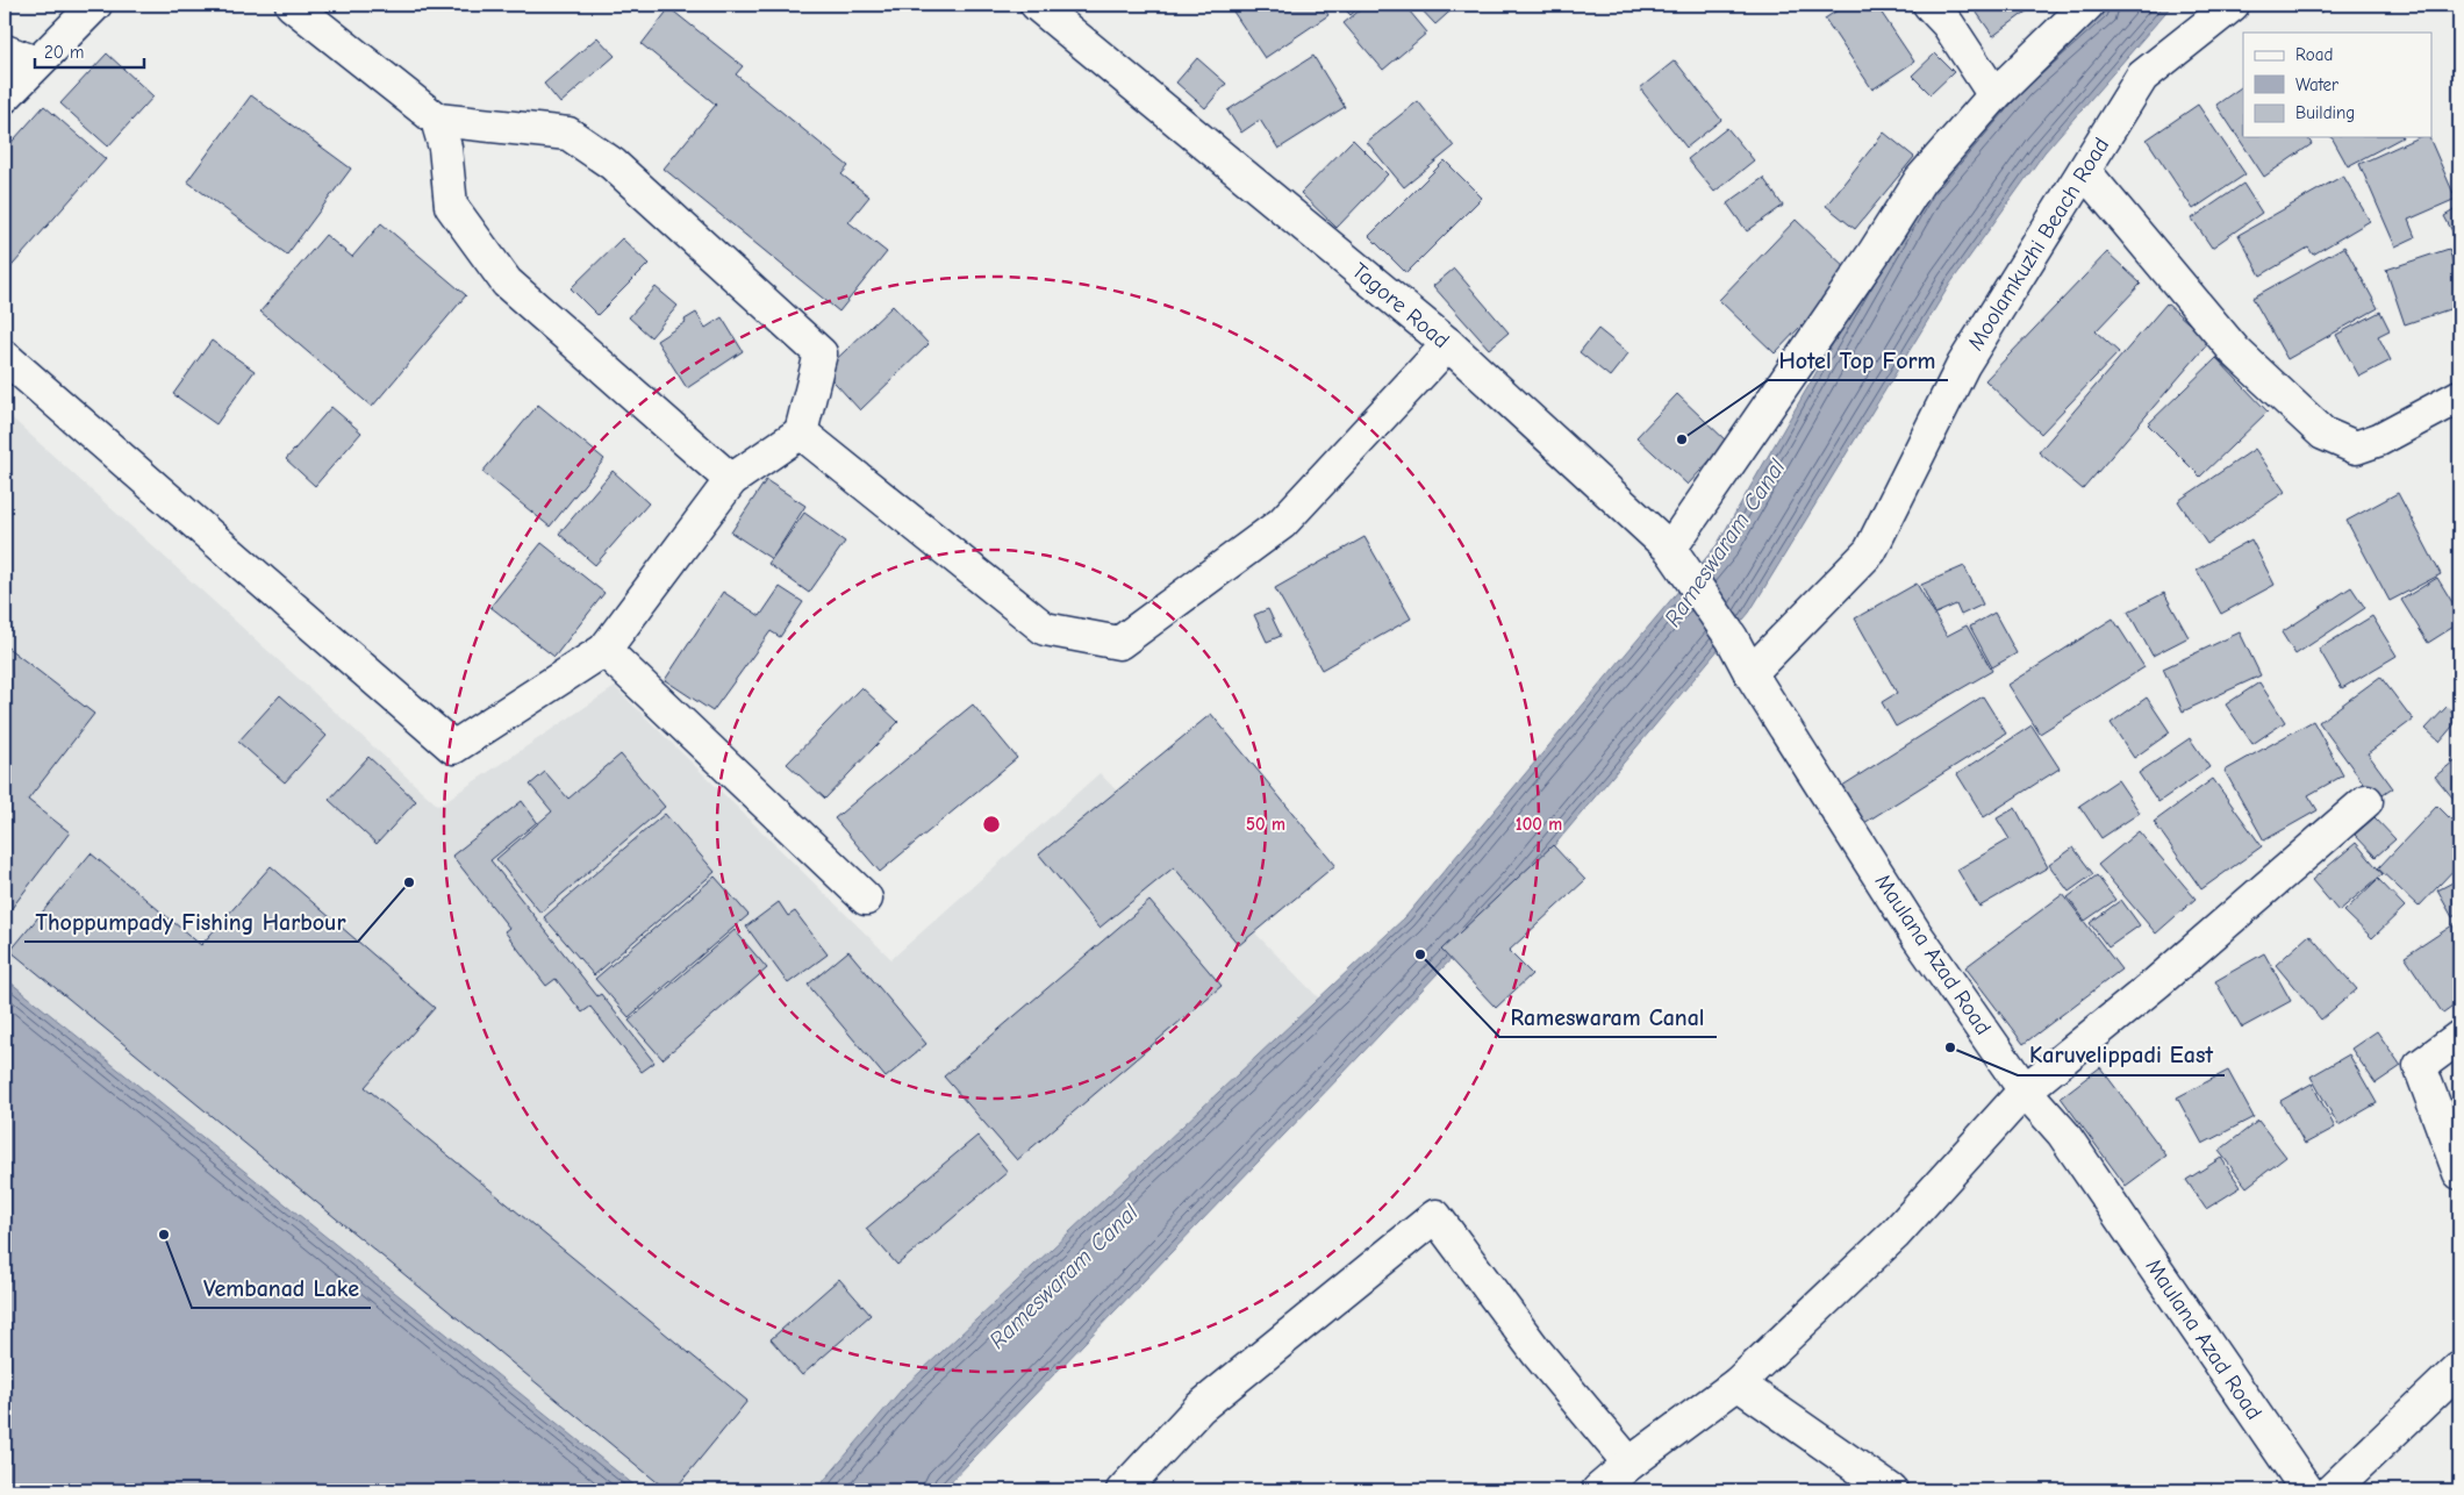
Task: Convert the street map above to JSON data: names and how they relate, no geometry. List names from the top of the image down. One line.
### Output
{"streets":{"street":["Moolamkuzhi Beach Road","Tagore Road","Maulana Azad Road"]},"crossings":[["Moolamkuzhi Beach Road","Maulana Azad Road"],["Tagore Road","Maulana Azad Road"]],"water":["Rameswaram Canal"],"places":["Hotel Top Form","Thoppumpady Fishing Harbour","Rameswaram Canal","Karuvelippadi East","Vembanad Lake"],"legend":["Road","Water","Building"],"scale_bar":"20 m","rings":["50 m","100 m"]}
